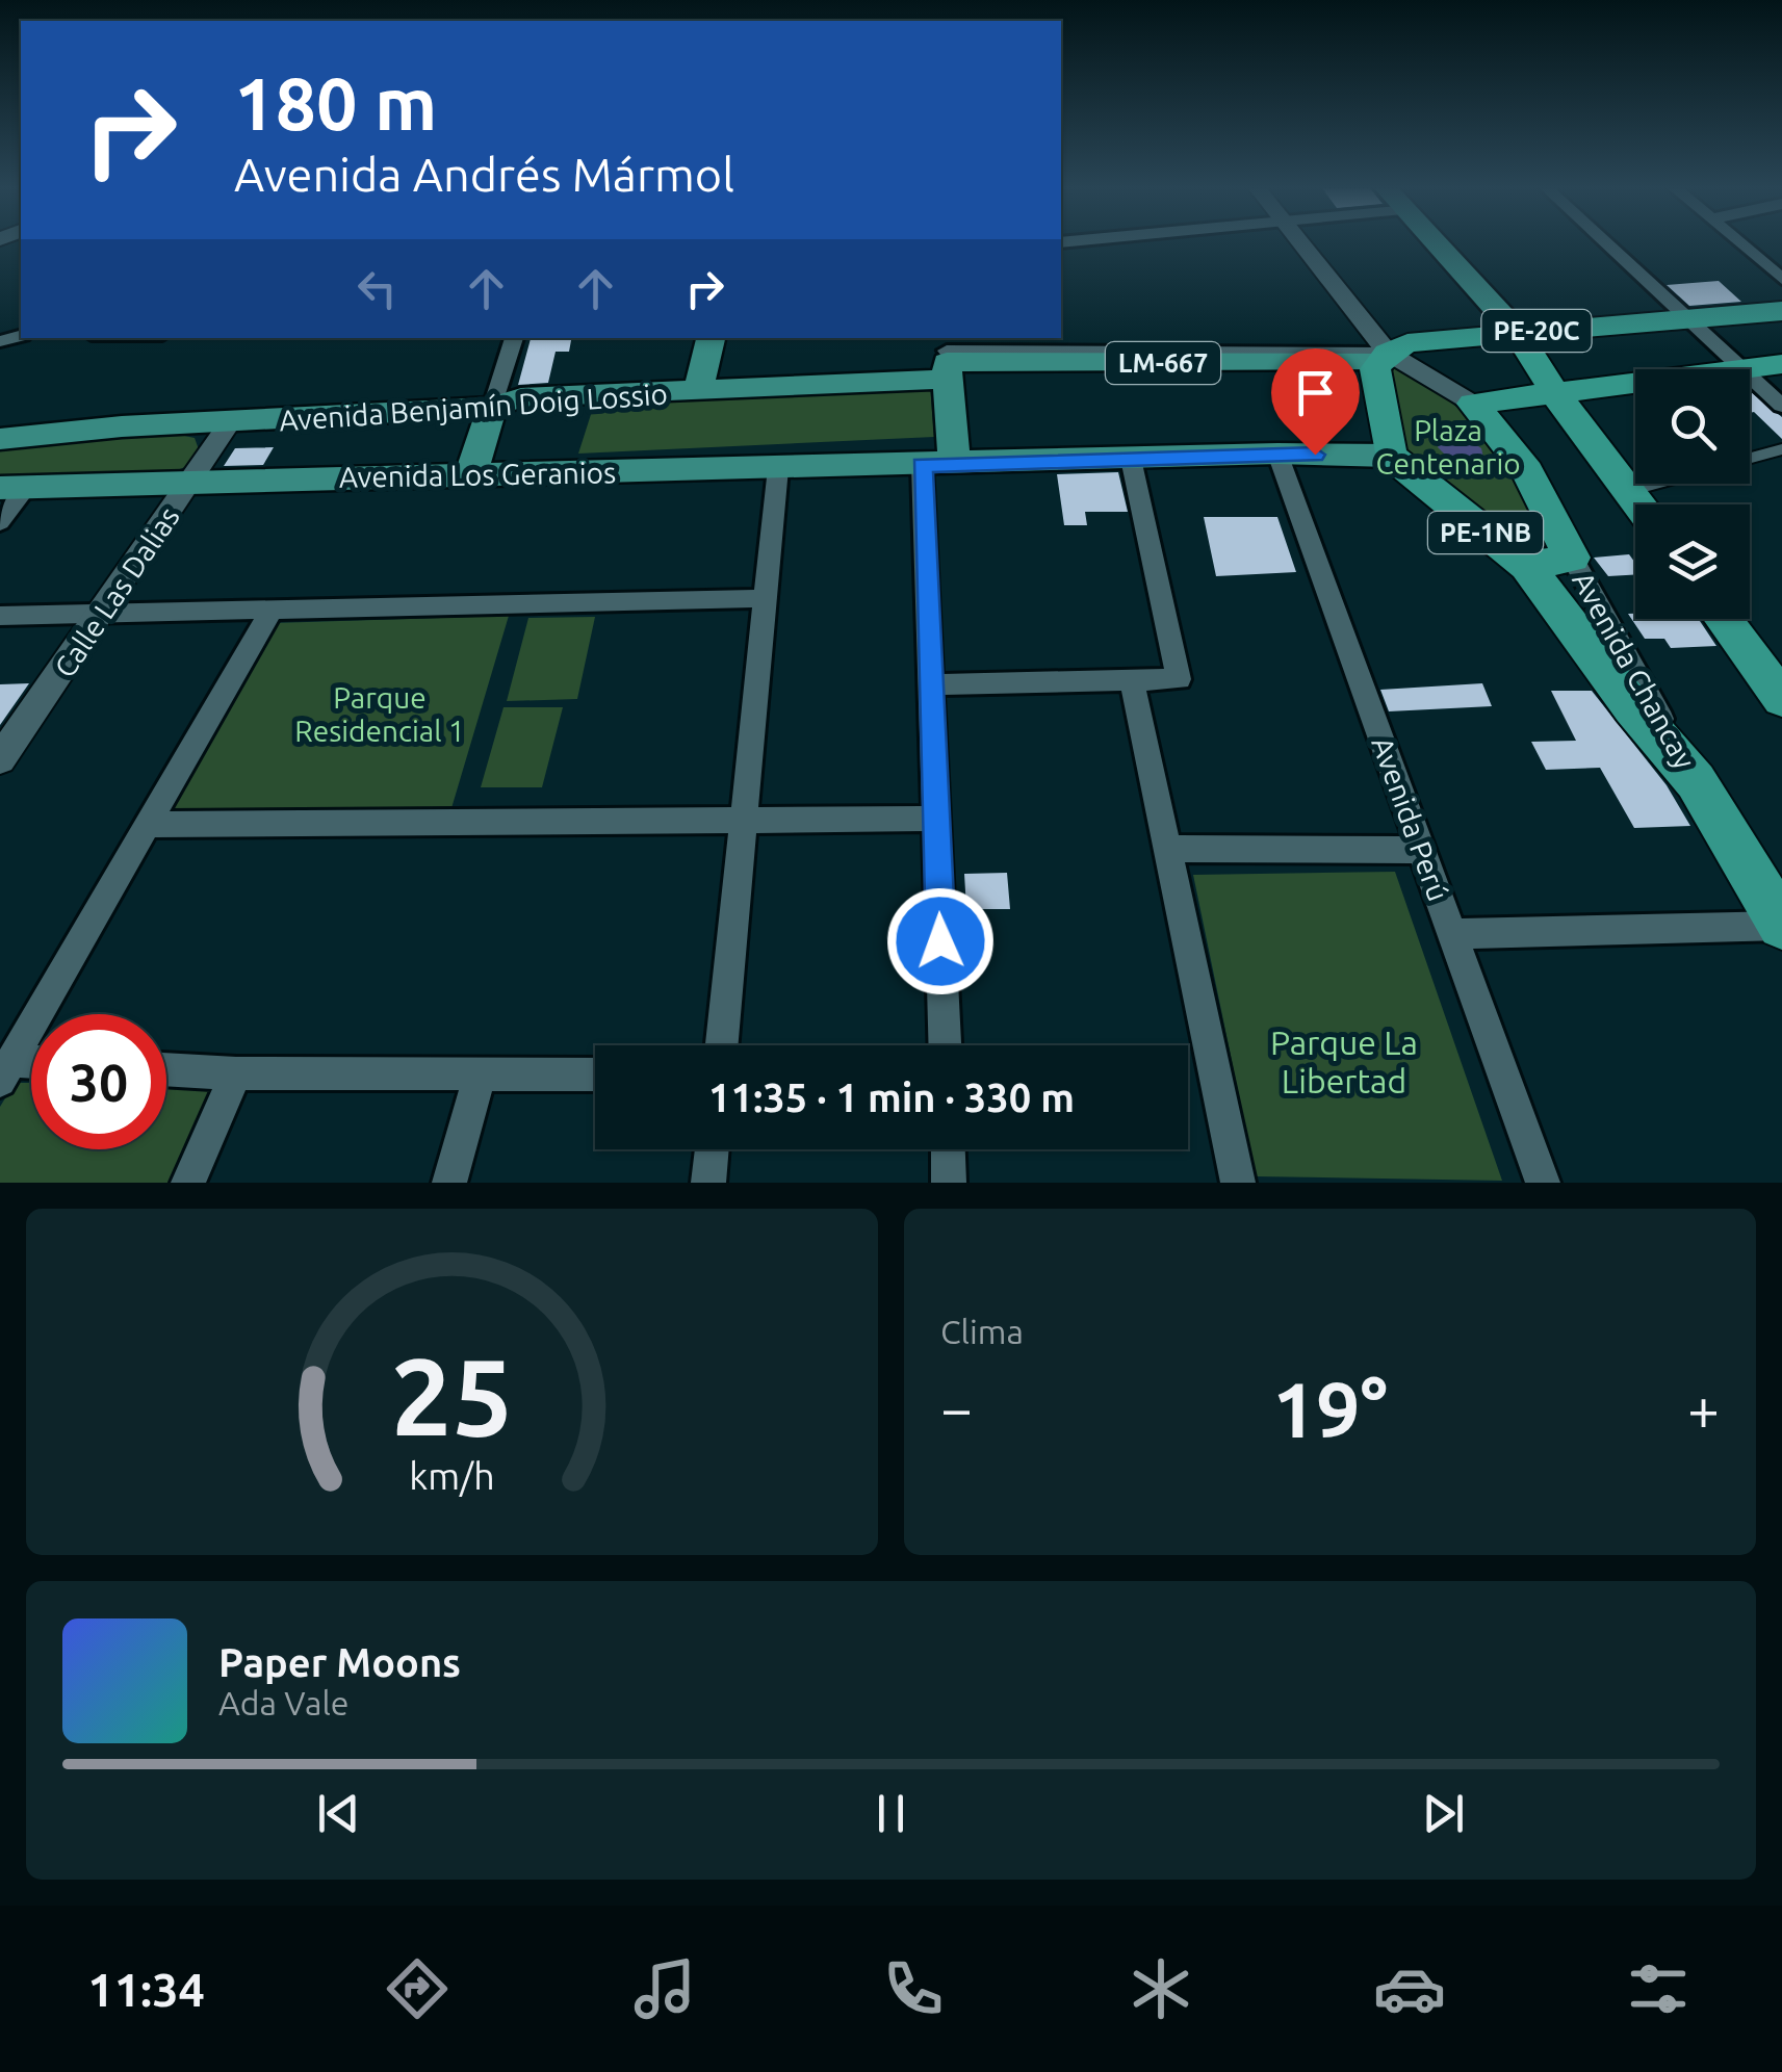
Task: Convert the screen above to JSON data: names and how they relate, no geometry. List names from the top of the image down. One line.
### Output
{"streets":{"highway":["PE-20C","PE-1NB","Avenida Chancay"],"main road":["LM-667","Avenida Benjamín Doig Lossio","Avenida Los Geranios"],"street":["Calle Las Dalias","Avenida Perú"]},"crossings":[["PE-20C","LM-667"],["LM-667","Avenida Benjamín Doig Lossio"],["Avenida Benjamín Doig Lossio","Calle Las Dalias"],["Avenida Los Geranios","PE-1NB"],["Avenida Los Geranios","Calle Las Dalias"],["Avenida Los Geranios","Avenida Perú"],["PE-1NB","Avenida Chancay"]],"parks":["Plaza Centenario","Parque Residencial 1","Parque La Libertad"],"page":{"turn":["180 m","Avenida Andrés Mármol"],"limit":"30","trip":"11:35 · 1 min · 330 m","tile":"Clima","heat":["−","19°","+"],"song":["Paper Moons","Ada Vale"],"tabs":"11:34","gauge":["25","km/h"]}}
